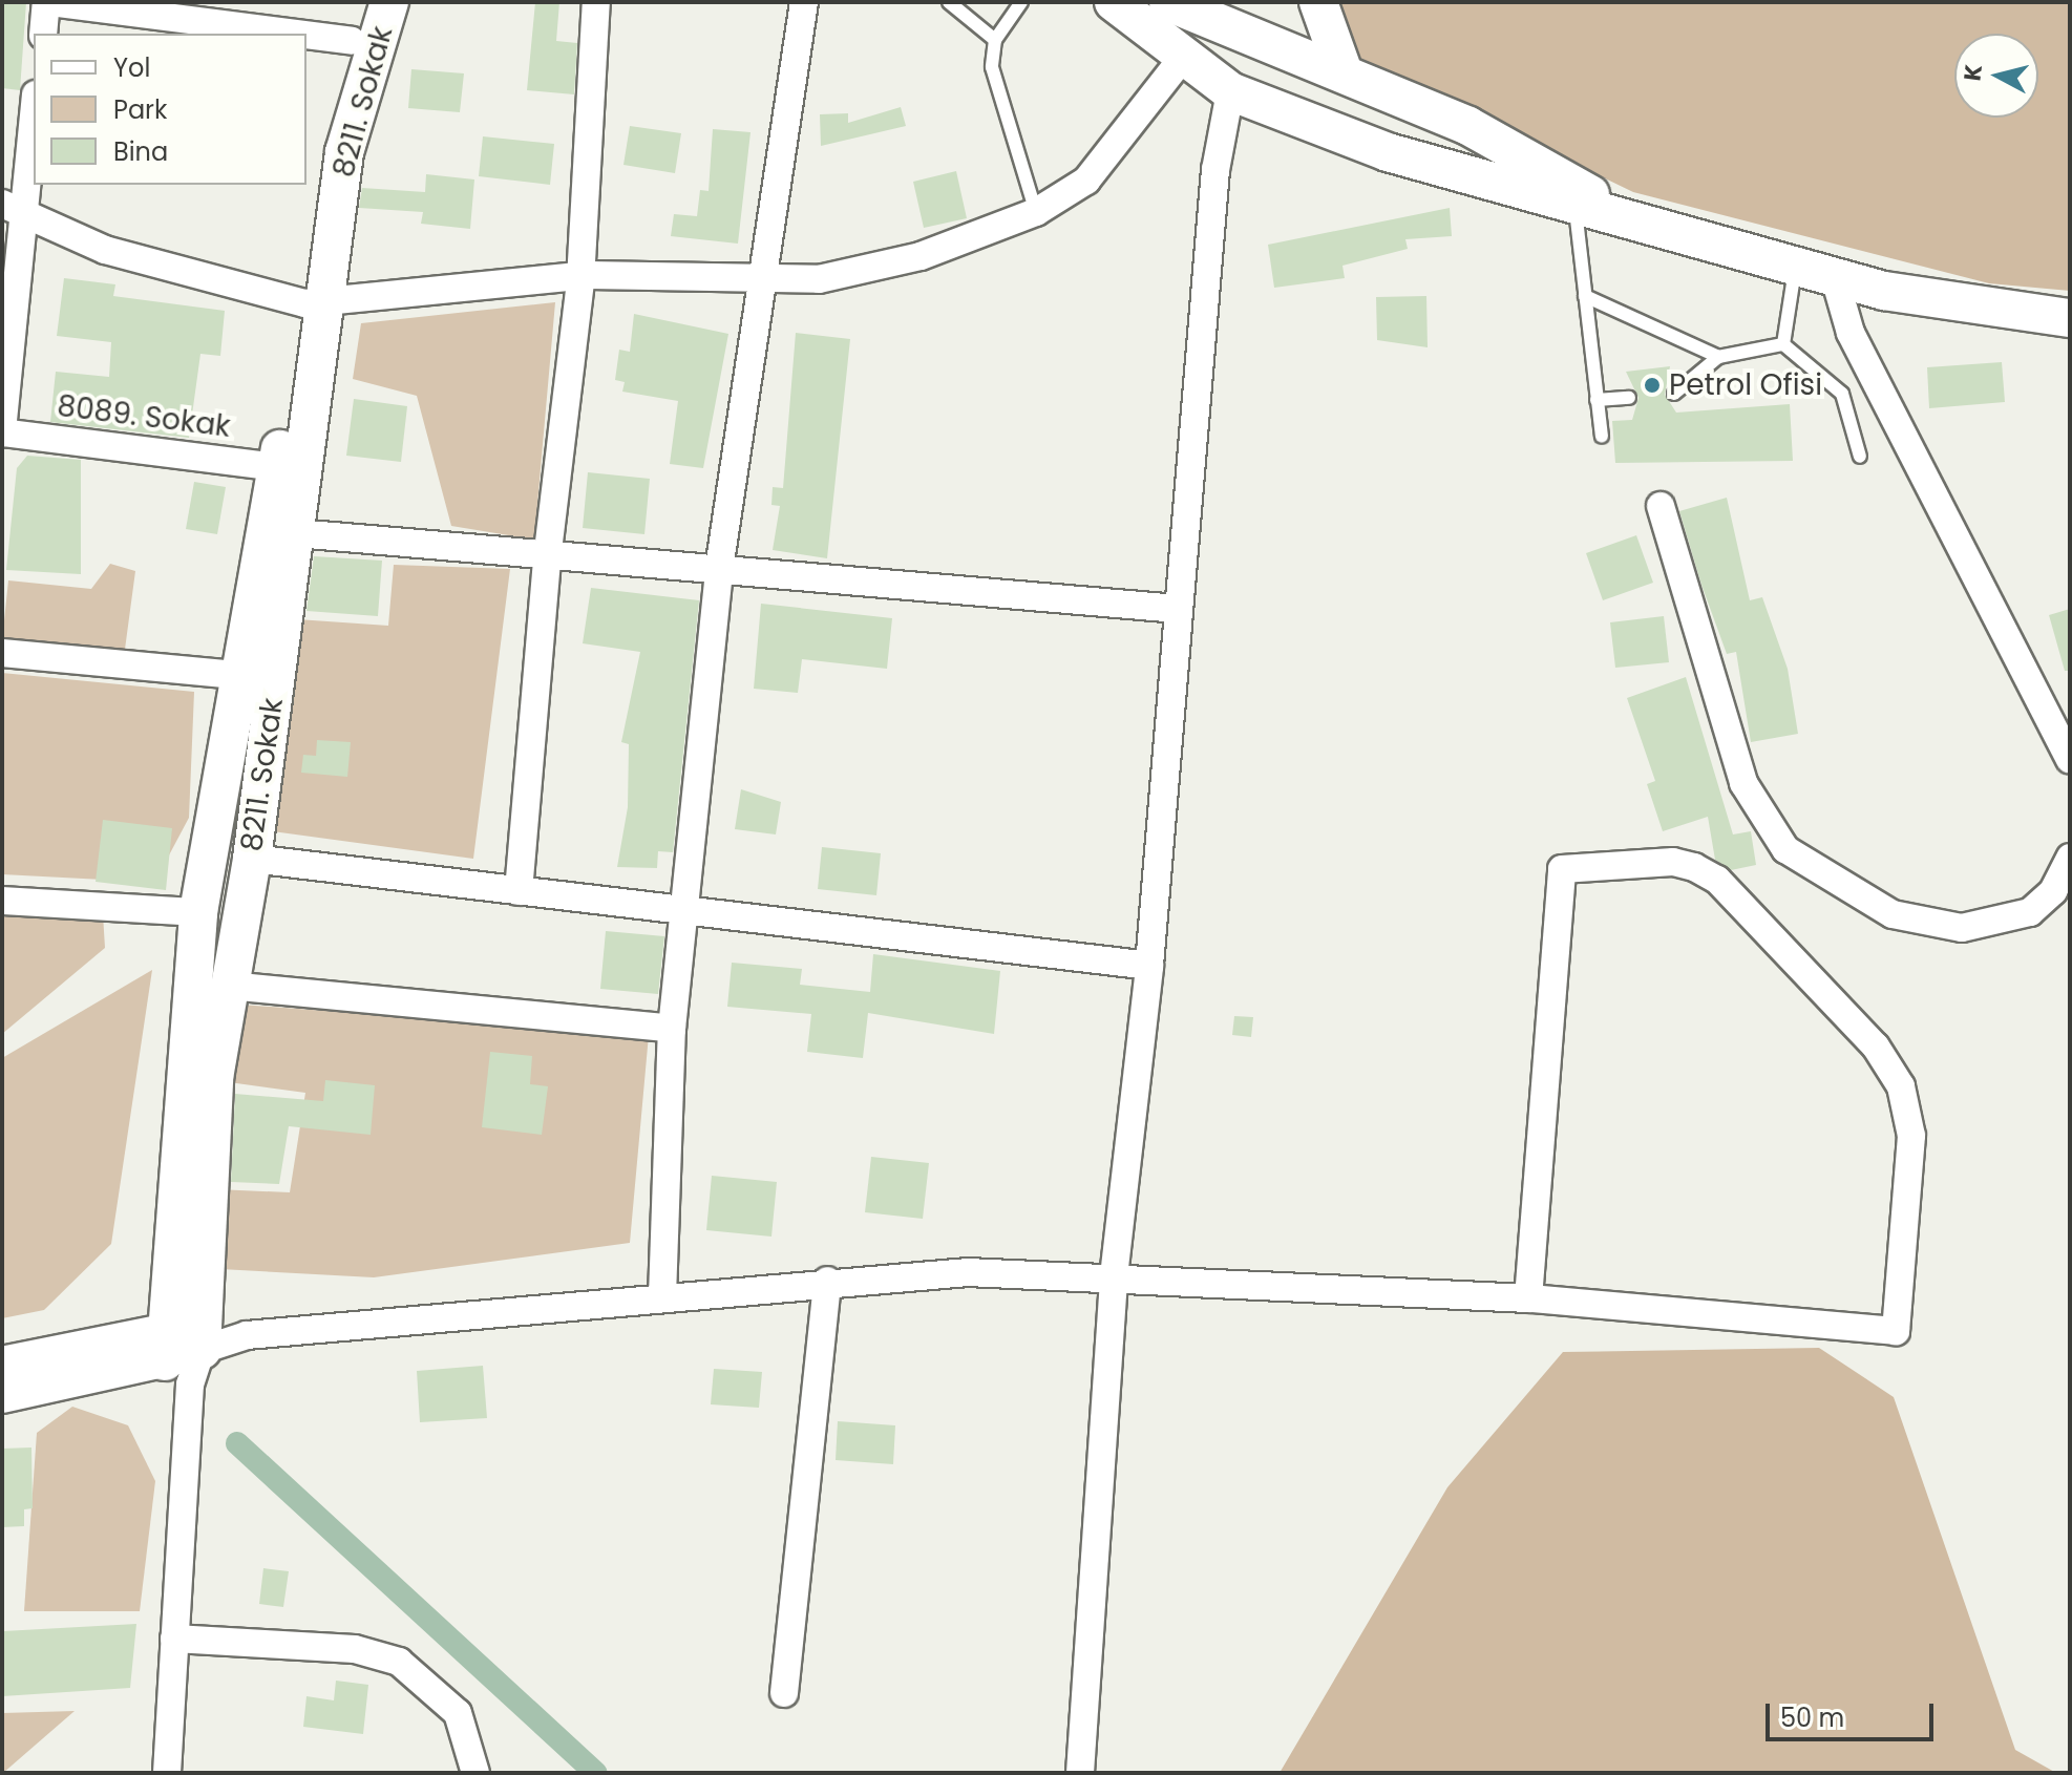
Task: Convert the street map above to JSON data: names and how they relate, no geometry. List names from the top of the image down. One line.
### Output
{"streets":{"street":["8211. Sokak","8089. Sokak"]},"places":["Petrol Ofisi"],"legend":["Yol","Park","Bina"],"scale_bar":"50 m","north":"left"}
